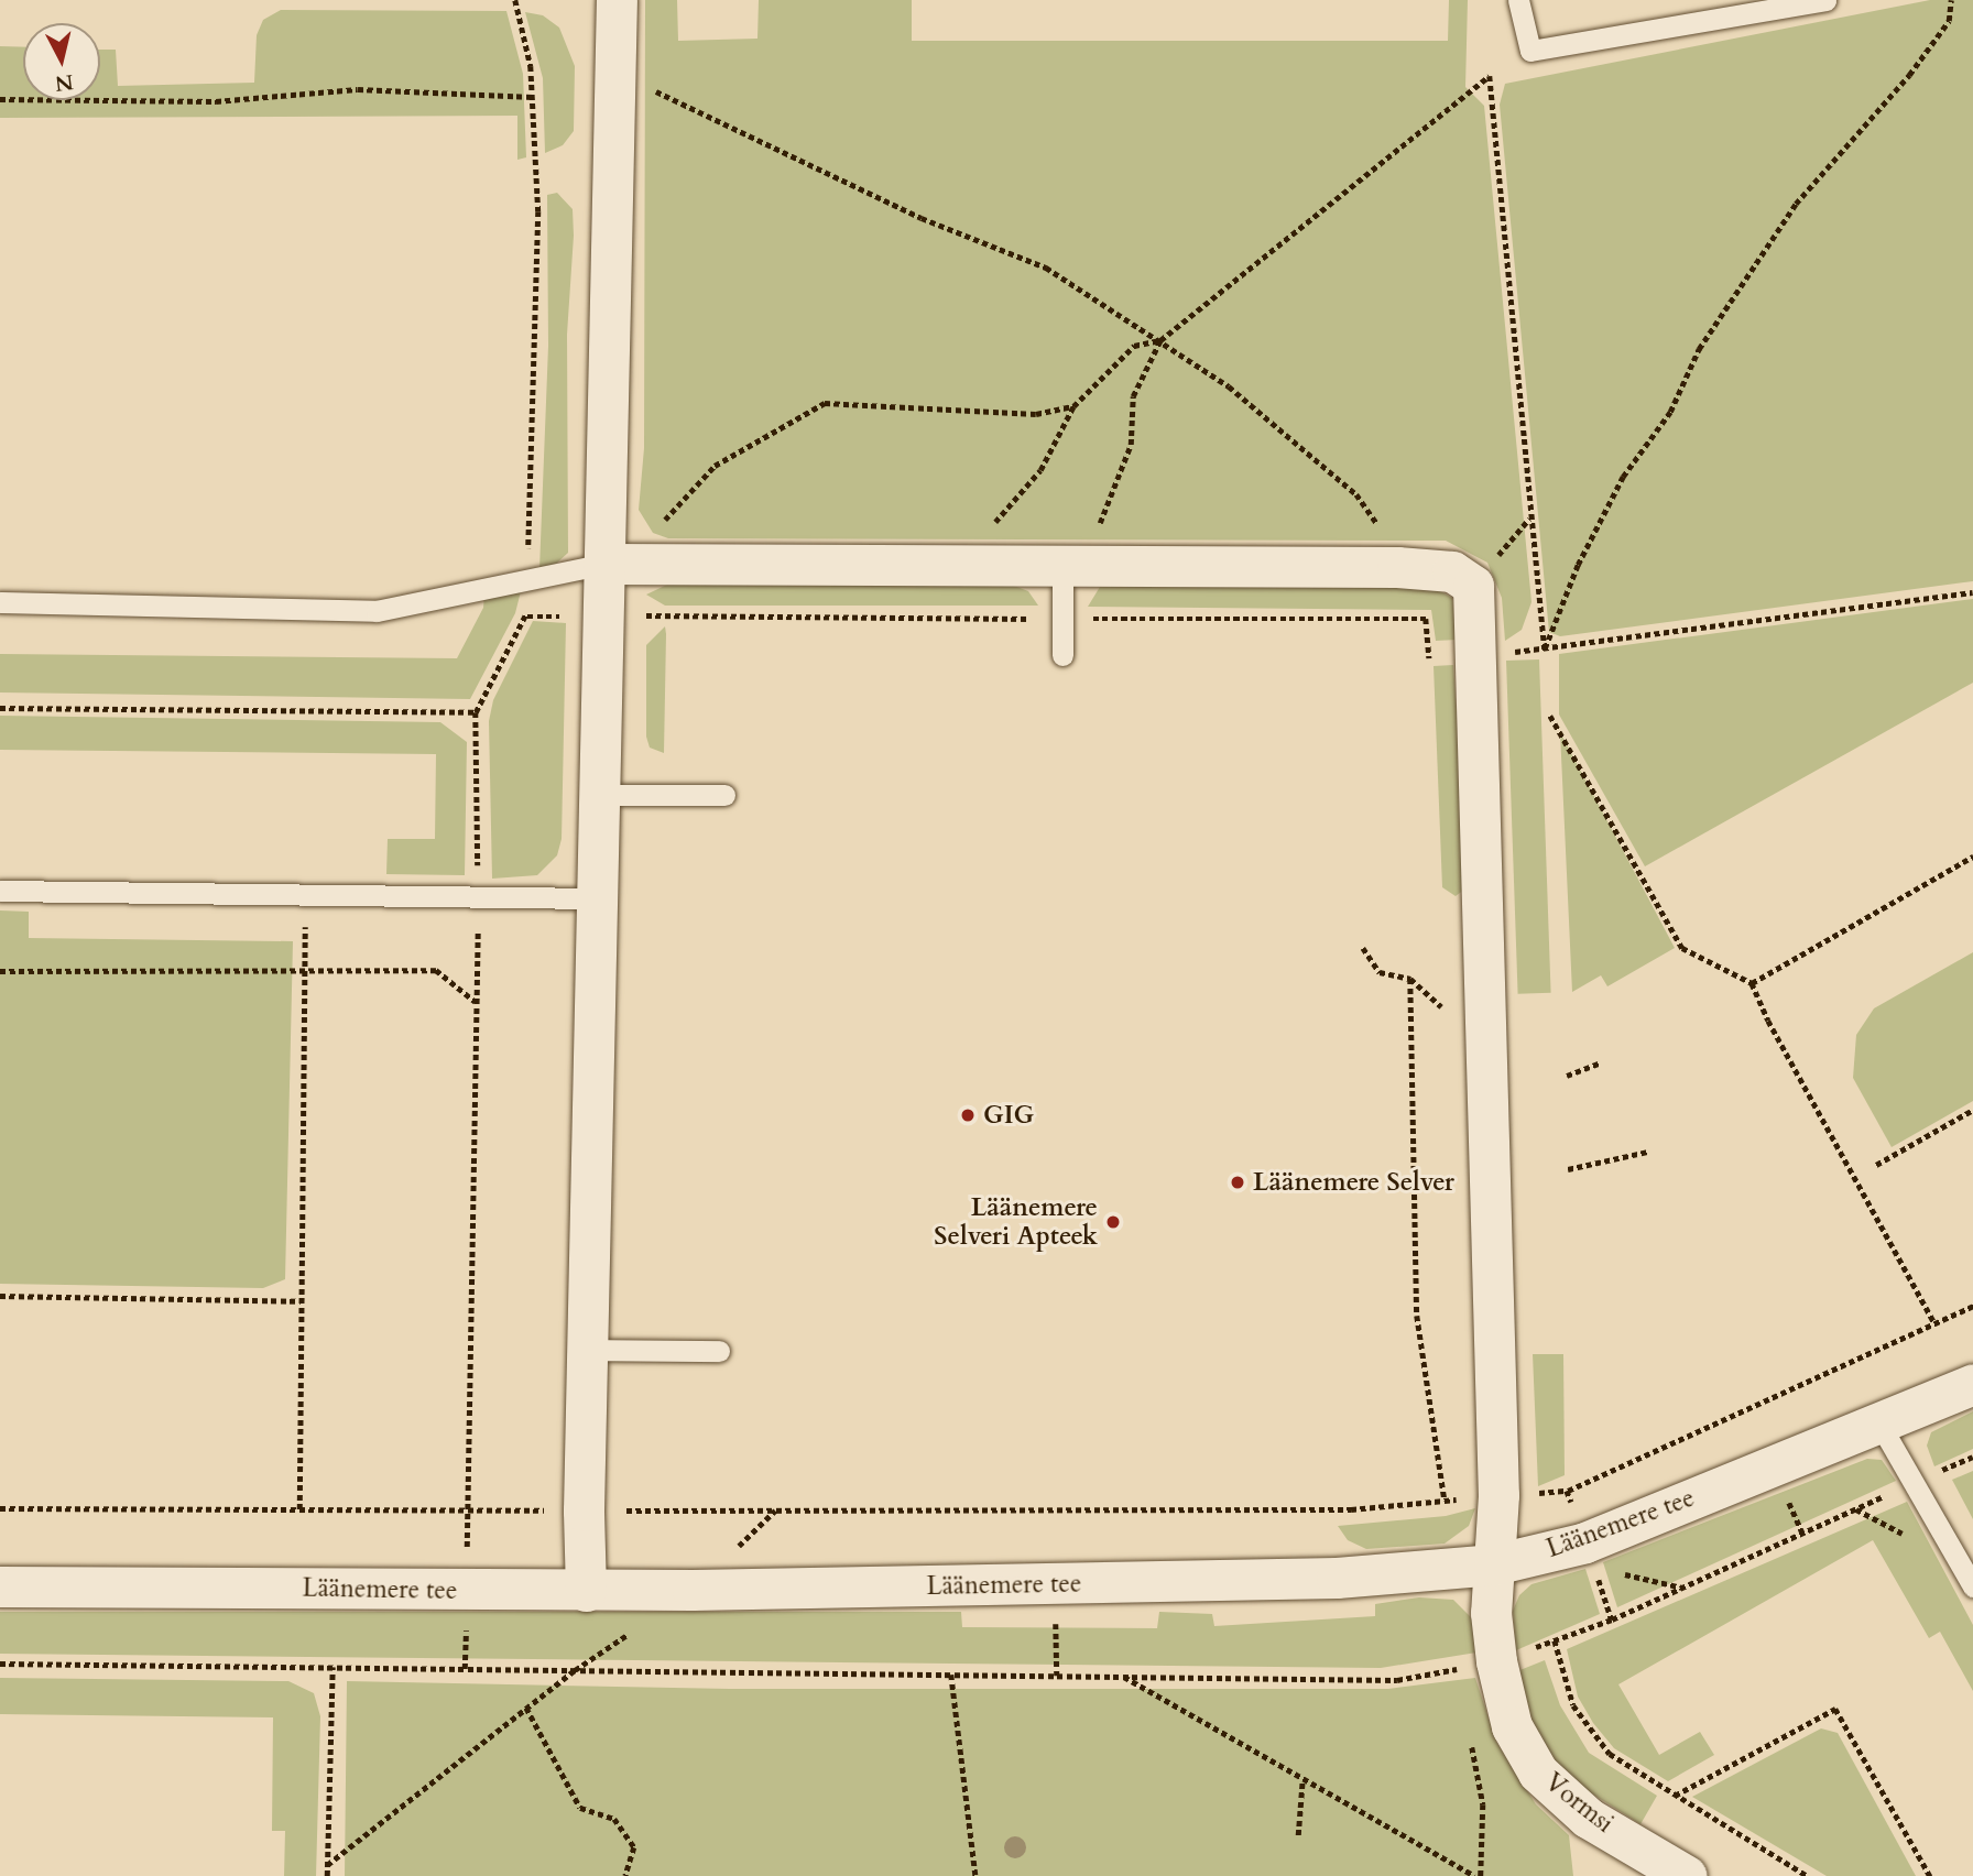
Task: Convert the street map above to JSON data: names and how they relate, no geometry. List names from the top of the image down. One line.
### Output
{"streets":{"street":["Läänemere tee","Vormsi"]},"crossings":[["Läänemere tee","Vormsi"]],"places":["GIG","Läänemere Selver","Läänemere Selveri Apteek"],"north":"bottom"}
